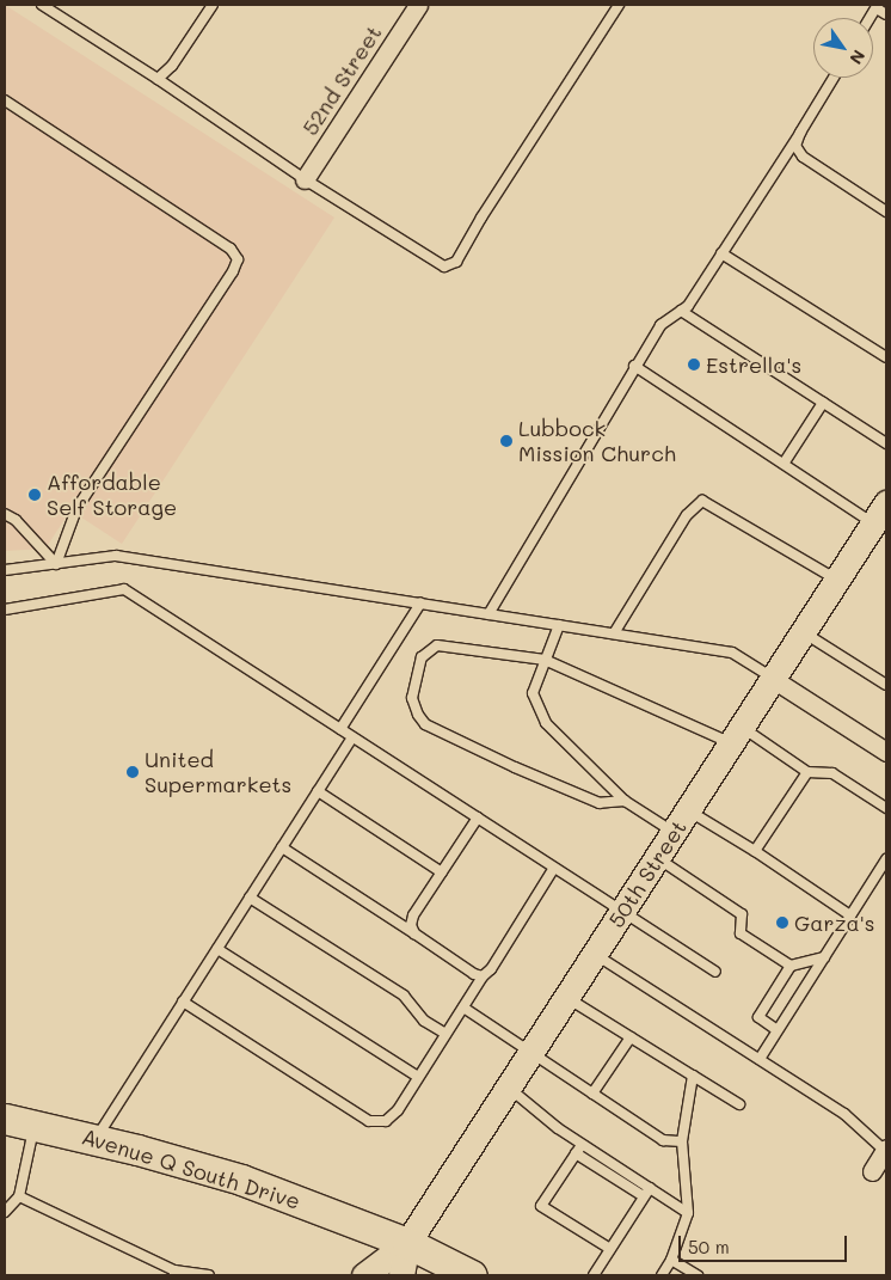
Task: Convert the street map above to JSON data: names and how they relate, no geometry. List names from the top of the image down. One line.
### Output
{"streets":{"highway":["Avenue Q South Drive"],"main road":["50th Street"],"street":["52nd Street"]},"crossings":[["50th Street","Avenue Q South Drive"]],"places":["Estrella's","Lubbock Mission Church","Affordable Self Storage","United Supermarkets","Garza's"],"scale_bar":"50 m","north":"bottom right"}
